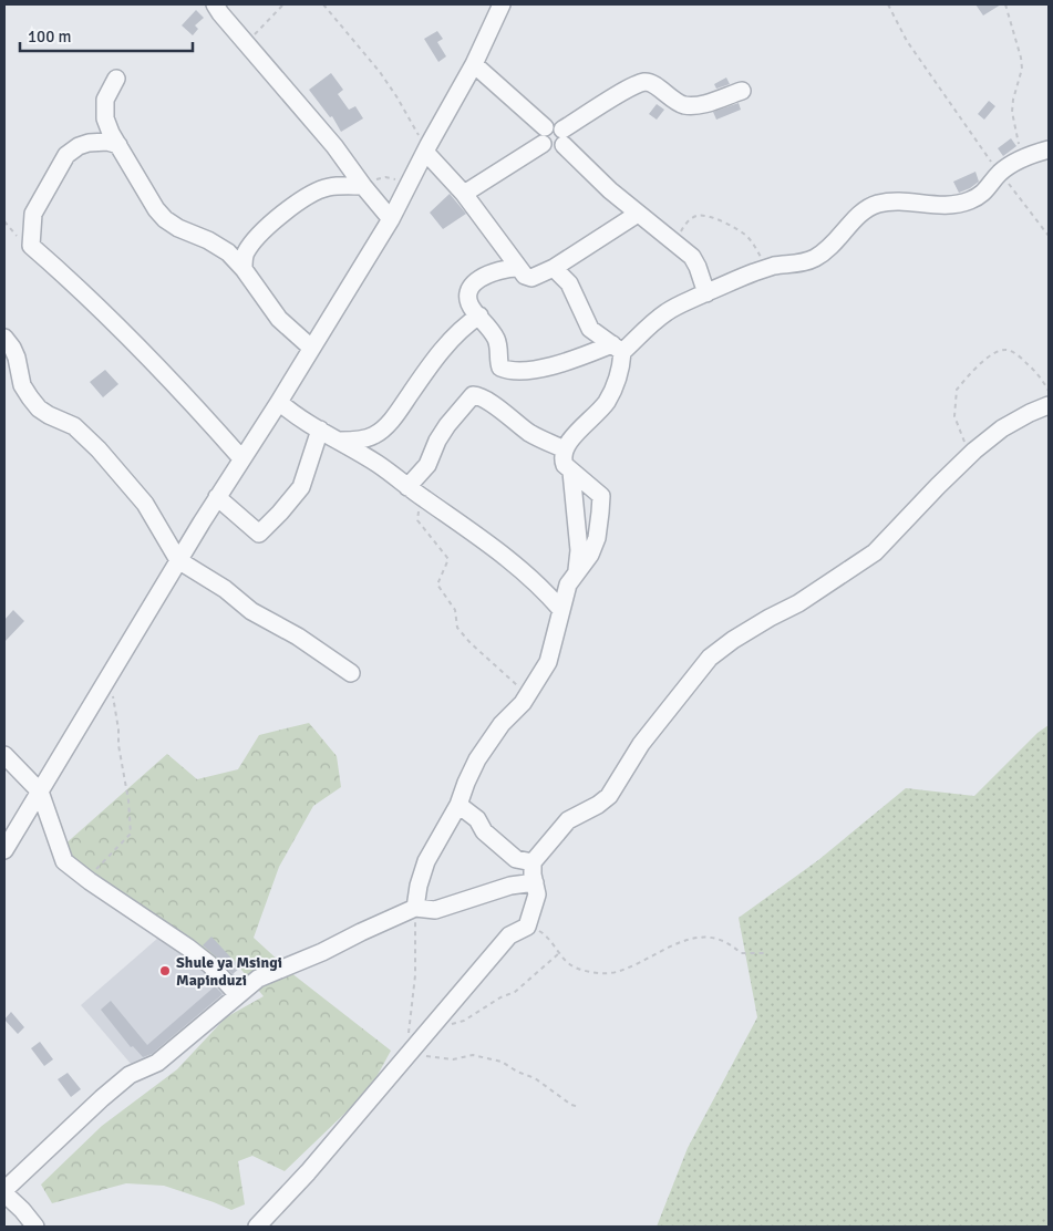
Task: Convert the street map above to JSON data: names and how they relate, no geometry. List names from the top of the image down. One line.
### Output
{"places":["Shule ya Msingi Mapinduzi"],"scale_bar":"100 m"}
